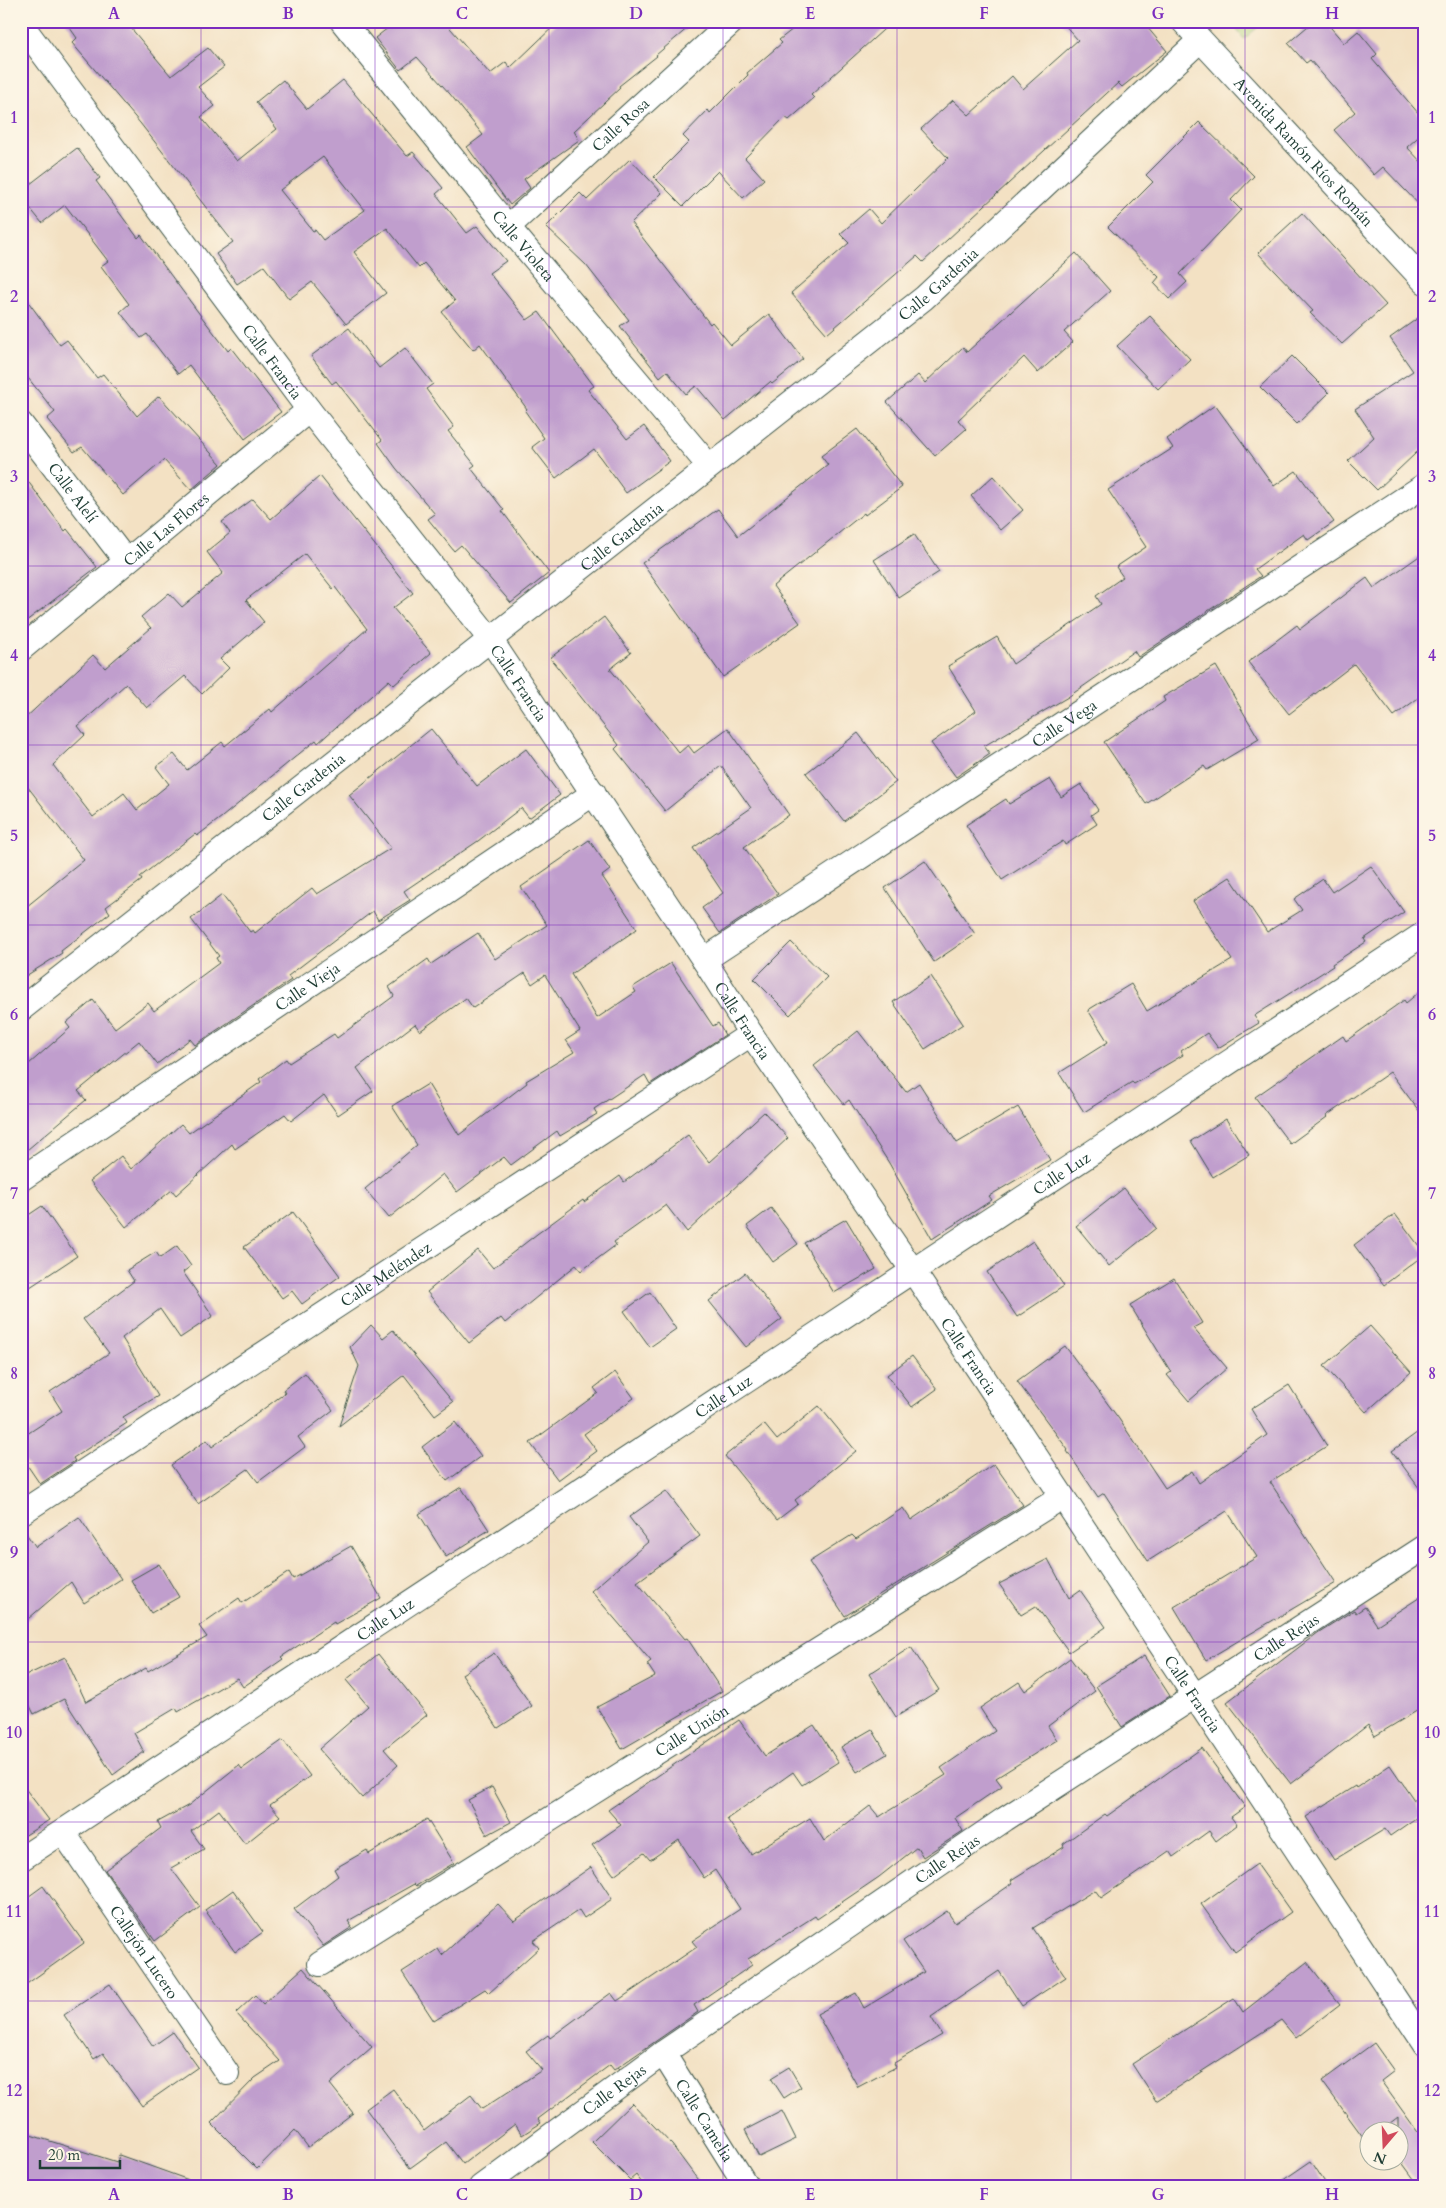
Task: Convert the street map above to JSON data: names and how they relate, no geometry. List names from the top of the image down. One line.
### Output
{"streets":{"street":["Calle Rosa","Avenida Ramón Ríos Román","Calle Violeta","Calle Gardenia","Calle Francia","Calle Alelí","Calle Las Flores","Calle Vega","Calle Vieja","Calle Luz","Calle Meléndez","Calle Rejas","Calle Unión","Callejón Lucero","Calle Camelia"]},"crossings":[["Calle Rosa","Calle Violeta"],["Avenida Ramón Ríos Román","Calle Gardenia"],["Calle Violeta","Calle Gardenia"],["Calle Gardenia","Calle Francia"],["Calle Francia","Calle Las Flores"],["Calle Francia","Calle Vega"],["Calle Francia","Calle Vieja"],["Calle Francia","Calle Luz"],["Calle Francia","Calle Meléndez"],["Calle Francia","Calle Rejas"],["Calle Francia","Calle Unión"],["Calle Alelí","Calle Las Flores"],["Calle Luz","Callejón Lucero"],["Calle Rejas","Calle Camelia"]],"scale_bar":"20 m","north":"bottom","grid":{"columns":["A","B","C","D","E","F","G","H"],"rows":["1","2","3","4","5","6","7","8","9","10","11","12"]}}
